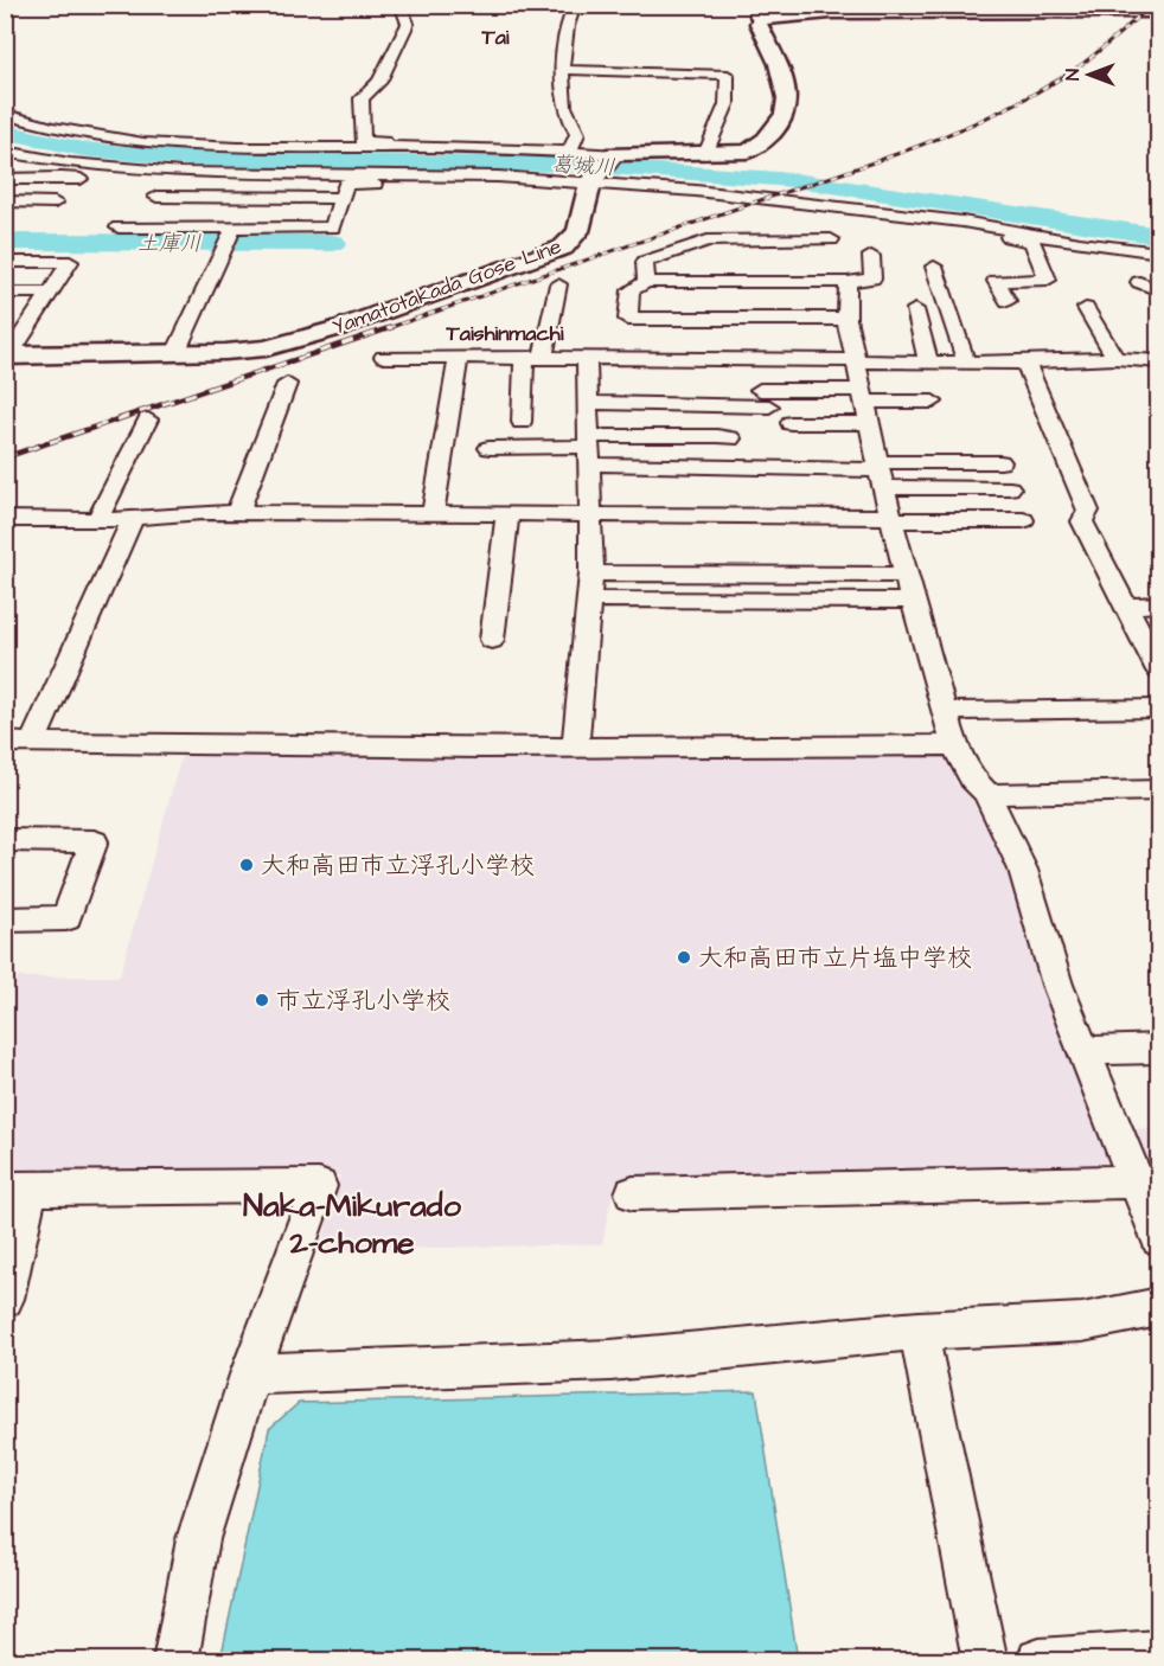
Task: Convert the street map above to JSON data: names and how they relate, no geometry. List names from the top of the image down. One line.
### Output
{"streets":{"main road":["Yamatotakada Gose Line"]},"districts":["Tai","Taishinmachi","Naka-Mikurado 2-chome"],"water":["葛城川","土庫川"],"places":["大和高田市立浮孔小学校","大和高田市立片塩中学校","市立浮孔小学校"],"north":"left"}
